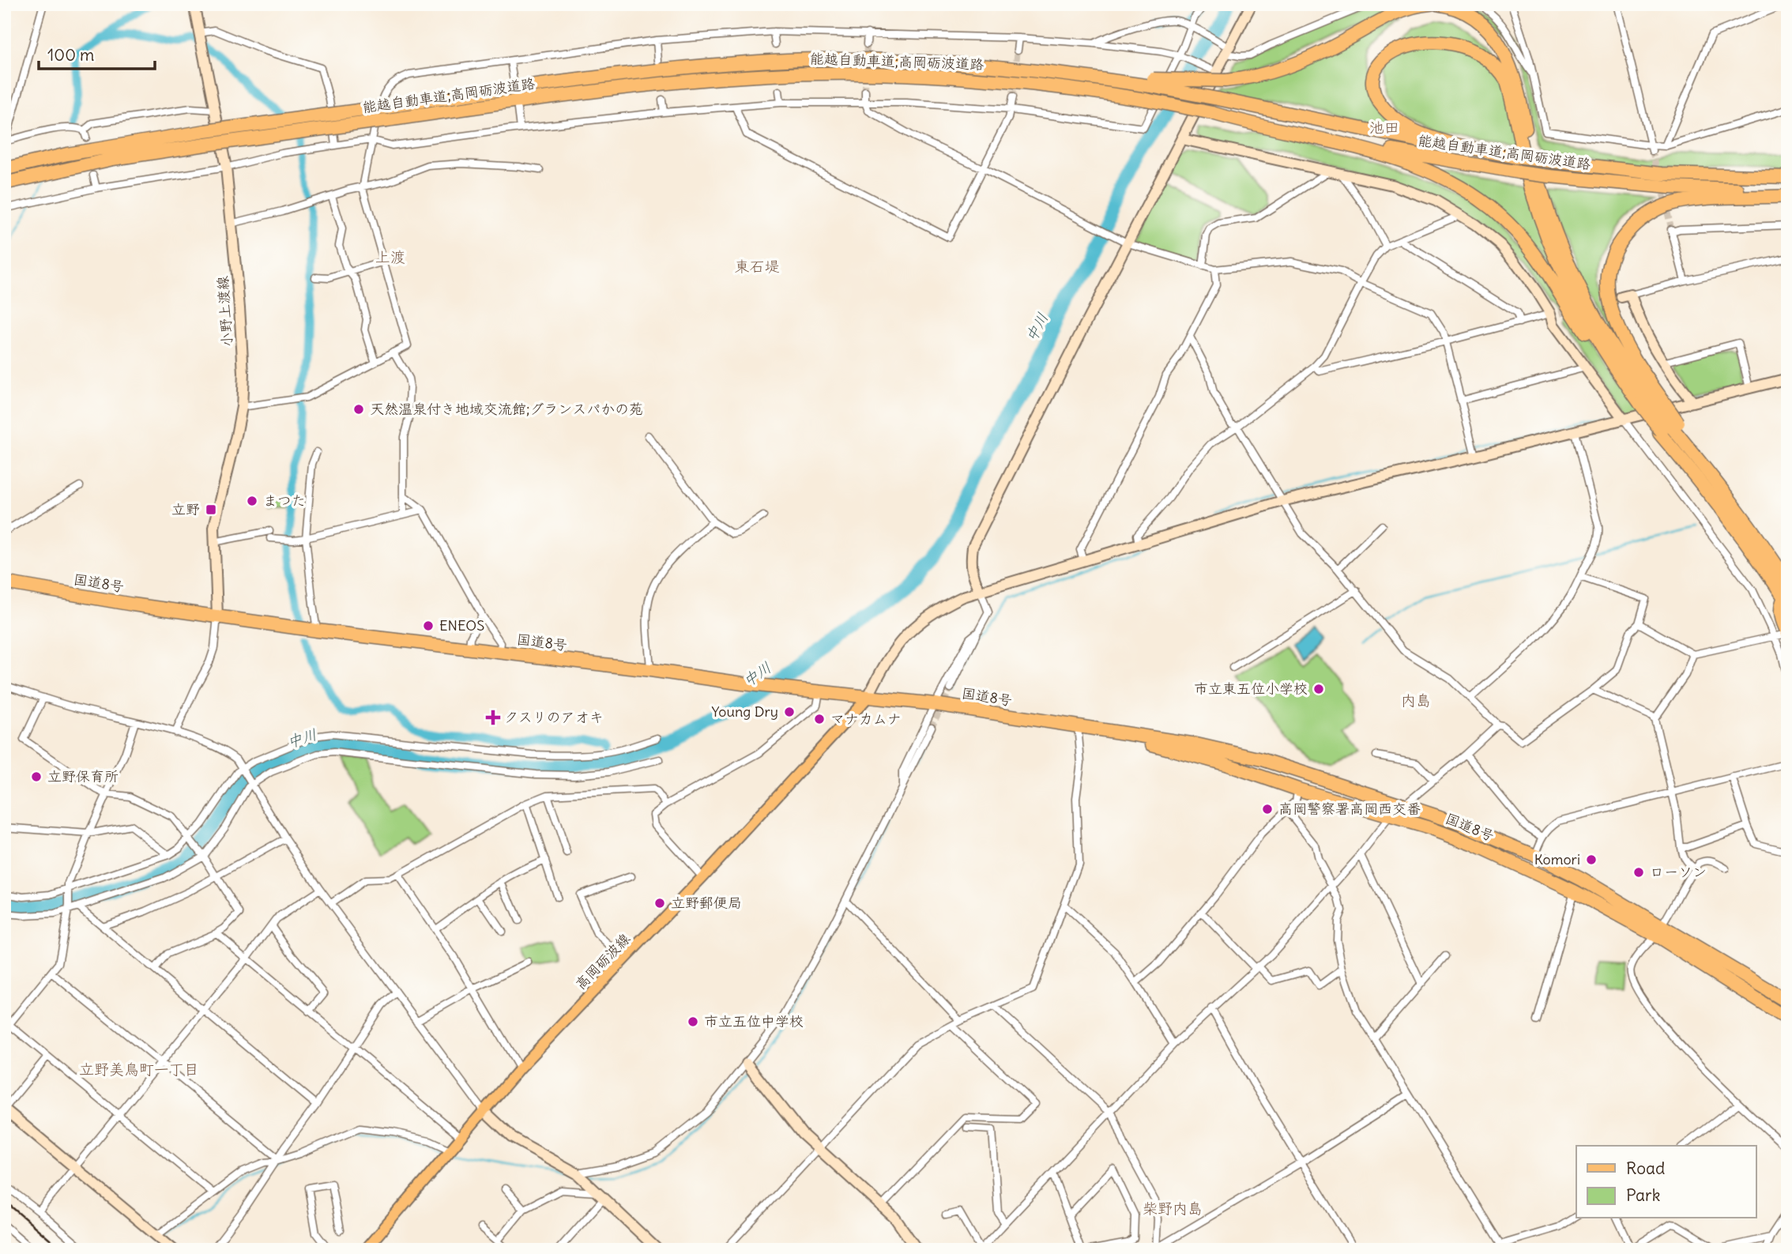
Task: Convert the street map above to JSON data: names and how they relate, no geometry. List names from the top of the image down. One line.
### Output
{"streets":{"highway":["能越自動車道;高岡砺波道路","国道8号"],"main road":["高岡砺波線"],"street":["小野上渡線"]},"crossings":[["小野上渡線","国道8号"],["国道8号","高岡砺波線"]],"districts":["池田","上渡","東石堤","内島","立野美鳥町一丁目","柴野内島"],"water":["中川"],"places":{"other":["天然温泉付き地域交流館;グランスパかの苑","まつた","ENEOS","市立東五位小学校","Young Dry","マナカムナ","立野保育所","高岡警察署高岡西交番","Komori","ローソン","立野郵便局","市立五位中学校"],"transit":["立野"],"health":["クスリのアオキ"]},"legend":["Road","Park"],"scale_bar":"100 m"}
